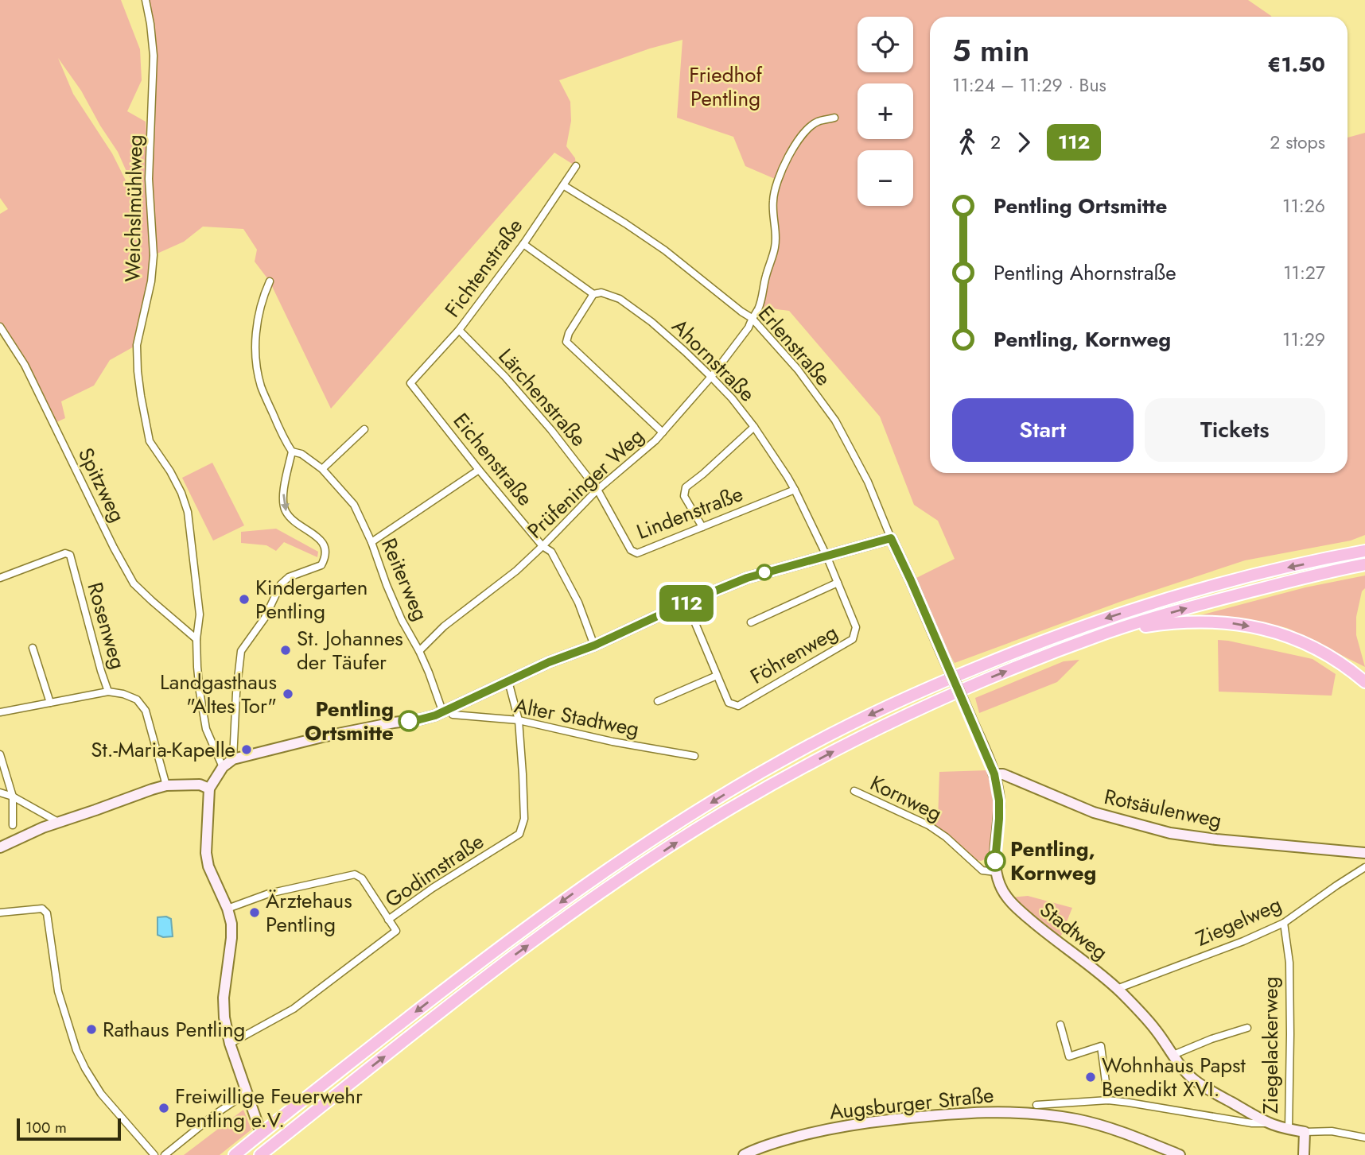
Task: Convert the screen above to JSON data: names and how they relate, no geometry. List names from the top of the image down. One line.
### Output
{"streets":{"street":["Weichslmühlweg","Fichtenstraße","Erlenstraße","Ahornstraße","Lärchenstraße","Eichenstraße","Prüfeninger Weg","Spitzweg","Lindenstraße","Reiterweg","Rosenweg","Föhrenweg","Alter Stadtweg","Kornweg","Rotsäulenweg","Godimstraße","Ziegelweg","Stadtweg","Ziegelackerweg","Augsburger Straße"]},"crossings":[["Weichslmühlweg","Spitzweg"],["Fichtenstraße","Erlenstraße"],["Fichtenstraße","Ahornstraße"],["Fichtenstraße","Lärchenstraße"],["Fichtenstraße","Eichenstraße"],["Erlenstraße","Prüfeninger Weg"],["Erlenstraße","Stadtweg"],["Ahornstraße","Prüfeninger Weg"],["Ahornstraße","Lindenstraße"],["Ahornstraße","Föhrenweg"],["Lärchenstraße","Prüfeninger Weg"],["Lärchenstraße","Lindenstraße"],["Eichenstraße","Prüfeninger Weg"],["Prüfeninger Weg","Lindenstraße"],["Prüfeninger Weg","Reiterweg"],["Reiterweg","Alter Stadtweg"],["Alter Stadtweg","Godimstraße"],["Kornweg","Stadtweg"],["Rotsäulenweg","Stadtweg"],["Ziegelweg","Stadtweg"],["Ziegelweg","Ziegelackerweg"],["Stadtweg","Ziegelackerweg"]],"parks":["Friedhof Pentling"],"places":["Kindergarten Pentling","St. Johannes der Täufer","Landgasthaus \"Altes Tor\"","Pentling Ortsmitte","St.-Maria-Kapelle","Pentling, Kornweg","Ärztehaus Pentling","Rathaus Pentling","Wohnhaus Papst Benedikt XVI.","Freiwillige Feuerwehr Pentling e.V."],"lines":["bus line 112"],"scale_bar":"100 m","page":{"on_map":"112","map_buttons":["+","−"],"heading":["5 min","11:24 – 11:29 · Bus","€1.50"],"legs":["2","112","2 stops"],"list":[{"name":"Pentling Ortsmitte","value":"11:26"},{"name":"Pentling Ahornstraße","value":"11:27"},{"name":"Pentling, Kornweg","value":"11:29"}],"buttons":["Start","Tickets"],"scale":"100 m"}}
